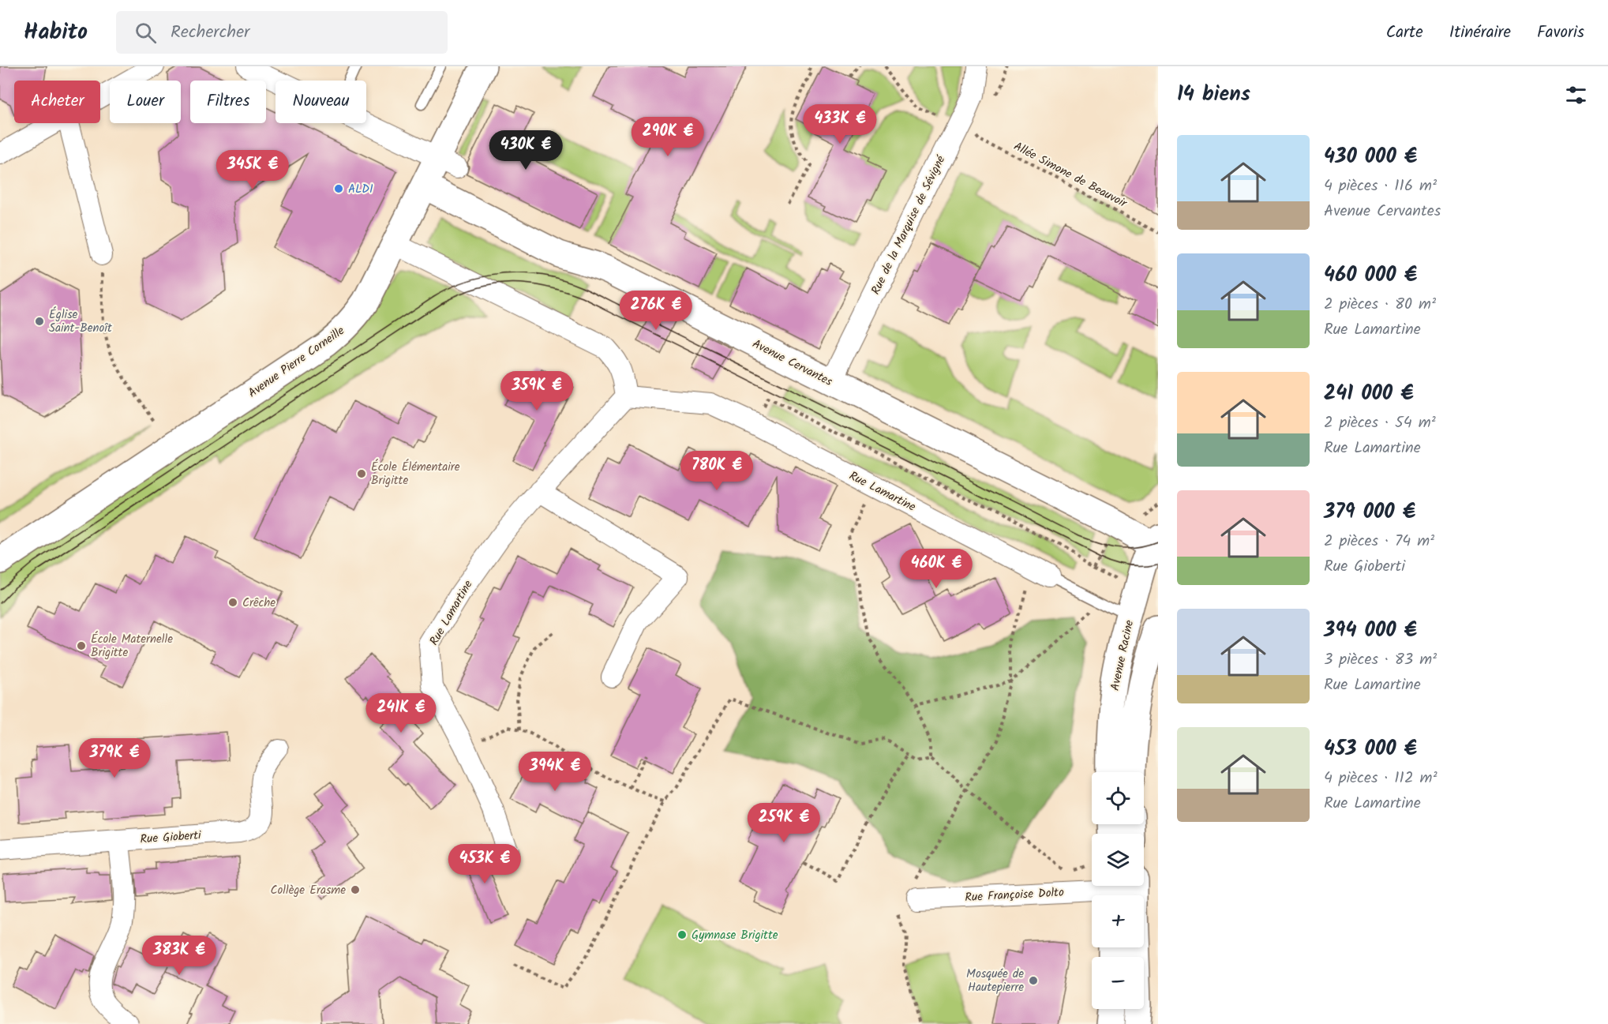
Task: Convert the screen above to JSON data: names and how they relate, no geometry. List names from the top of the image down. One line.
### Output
{"streets":{"street":["Rue de la Marquise de Sévigné","Avenue Pierre Corneille","Avenue Cervantes","Rue Lamartine","Avenue Racine","Rue Gioberti","Rue Françoise Dolto"],"path":["Allée Simone de Beauvoir"]},"crossings":[["Allée Simone de Beauvoir","Rue de la Marquise de Sévigné"],["Rue de la Marquise de Sévigné","Avenue Cervantes"],["Avenue Pierre Corneille","Avenue Cervantes"],["Avenue Cervantes","Avenue Racine"],["Rue Lamartine","Avenue Racine"]],"places":["ALDI","Église Saint-Benoît","École Élémentaire Brigitte","Crêche","École Maternelle Brigitte","Collège Erasme","Gymnase Brigitte","Mosquée de Hautepierre"],"page":{"header":"Habito","search":"Rechercher","nav":["Carte","Itinéraire","Favoris"],"heading":"14 biens","chip":["Acheter","Louer","Filtres","Nouveau"],"price":["433K €","290K €","430K €","345K €","276K €","359K €","780K €","460K €","241K €","379K €","394K €","259K €","453K €","383K €"],"list":[{"name":"430 000 €","note":"4 pièces · 116 m² · Avenue Cervantes"},{"name":"460 000 €","note":"2 pièces · 80 m² · Rue Lamartine"},{"name":"241 000 €","note":"2 pièces · 54 m² · Rue Lamartine"},{"name":"379 000 €","note":"2 pièces · 74 m² · Rue Gioberti"},{"name":"394 000 €","note":"3 pièces · 83 m² · Rue Lamartine"},{"name":"453 000 €","note":"4 pièces · 112 m² · Rue Lamartine"}],"map_buttons":["+","−"]}}
